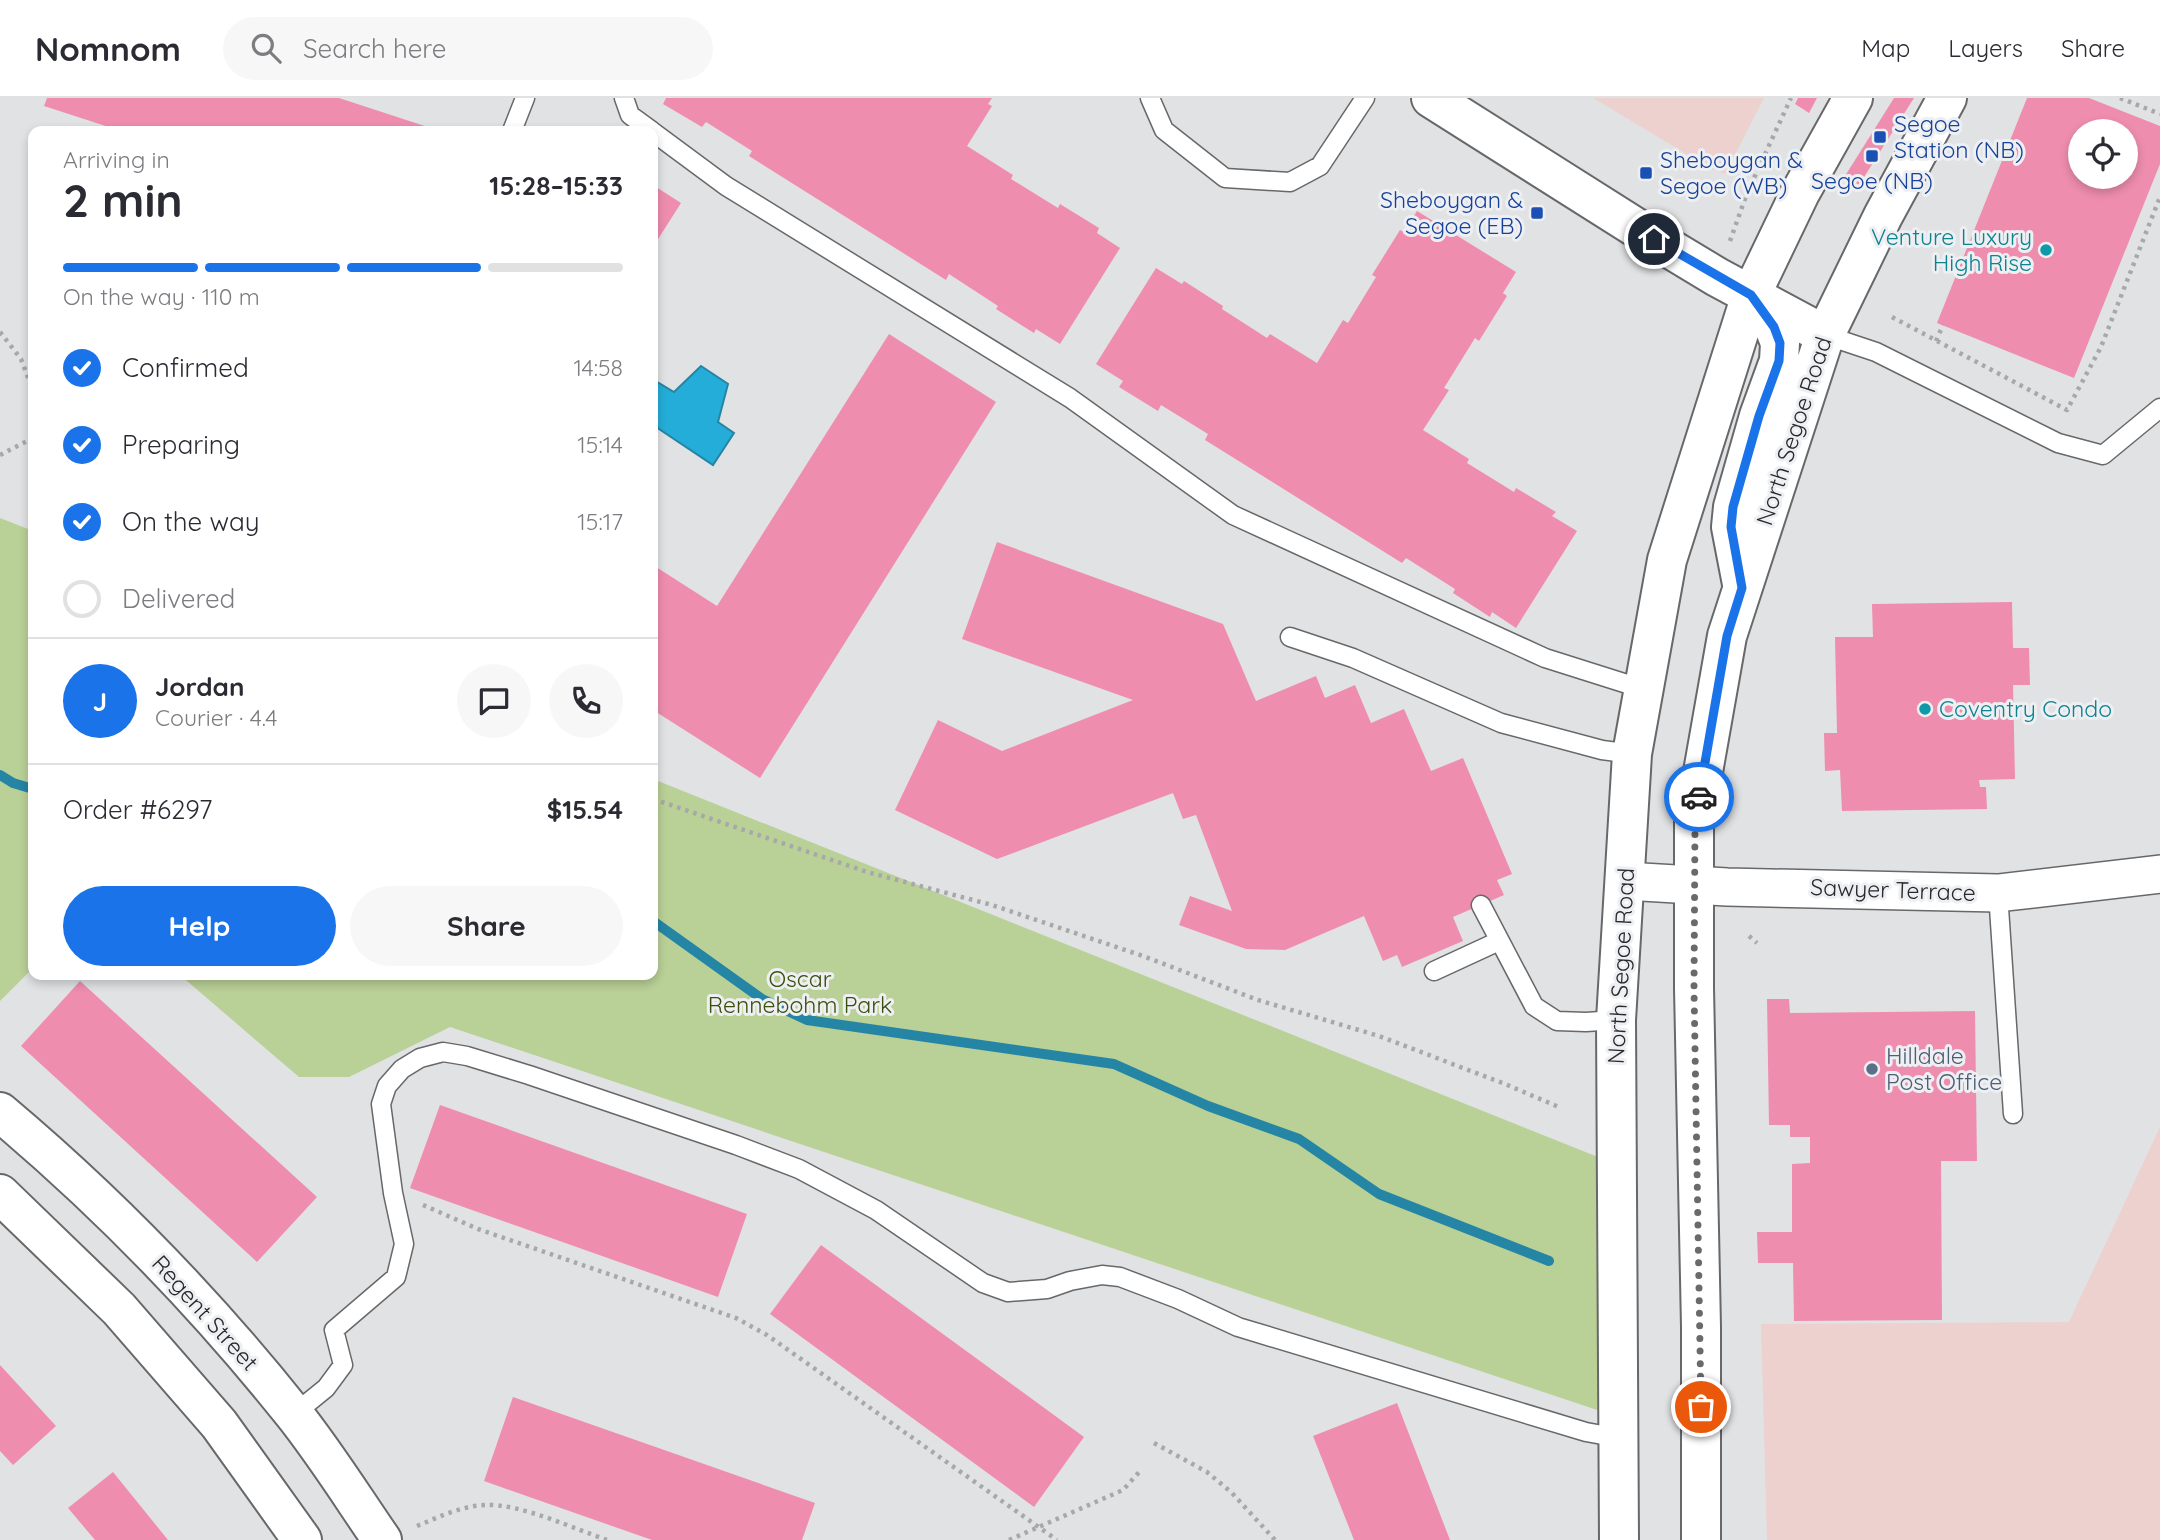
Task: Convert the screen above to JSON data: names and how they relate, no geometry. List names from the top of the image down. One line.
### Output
{"streets":{"street":["North Segoe Road","Sawyer Terrace","Regent Street"]},"crossings":[["North Segoe Road","Sawyer Terrace"]],"parks":["Oscar Rennebohm Park"],"places":{"transit":["Segoe Station (NB)","Segoe (NB)","Sheboygan & Segoe (WB)","Sheboygan & Segoe (EB)"],"other":["Venture Luxury High Rise","Coventry Condo","Hilldale Post Office"]},"page":{"header":"Nomnom","search":"Search here","nav":["Map","Layers","Share"],"heading":["2 min","Arriving in","15:28–15:33"],"panel":["Jordan","Courier · 4.4","Order #6297","$15.54"],"bar":"On the way · 110 m","list":[["Confirmed","14:58"],["Preparing","15:14"],["On the way","15:17"],"Delivered"],"round":"J","buttons":["Help","Share"]}}
